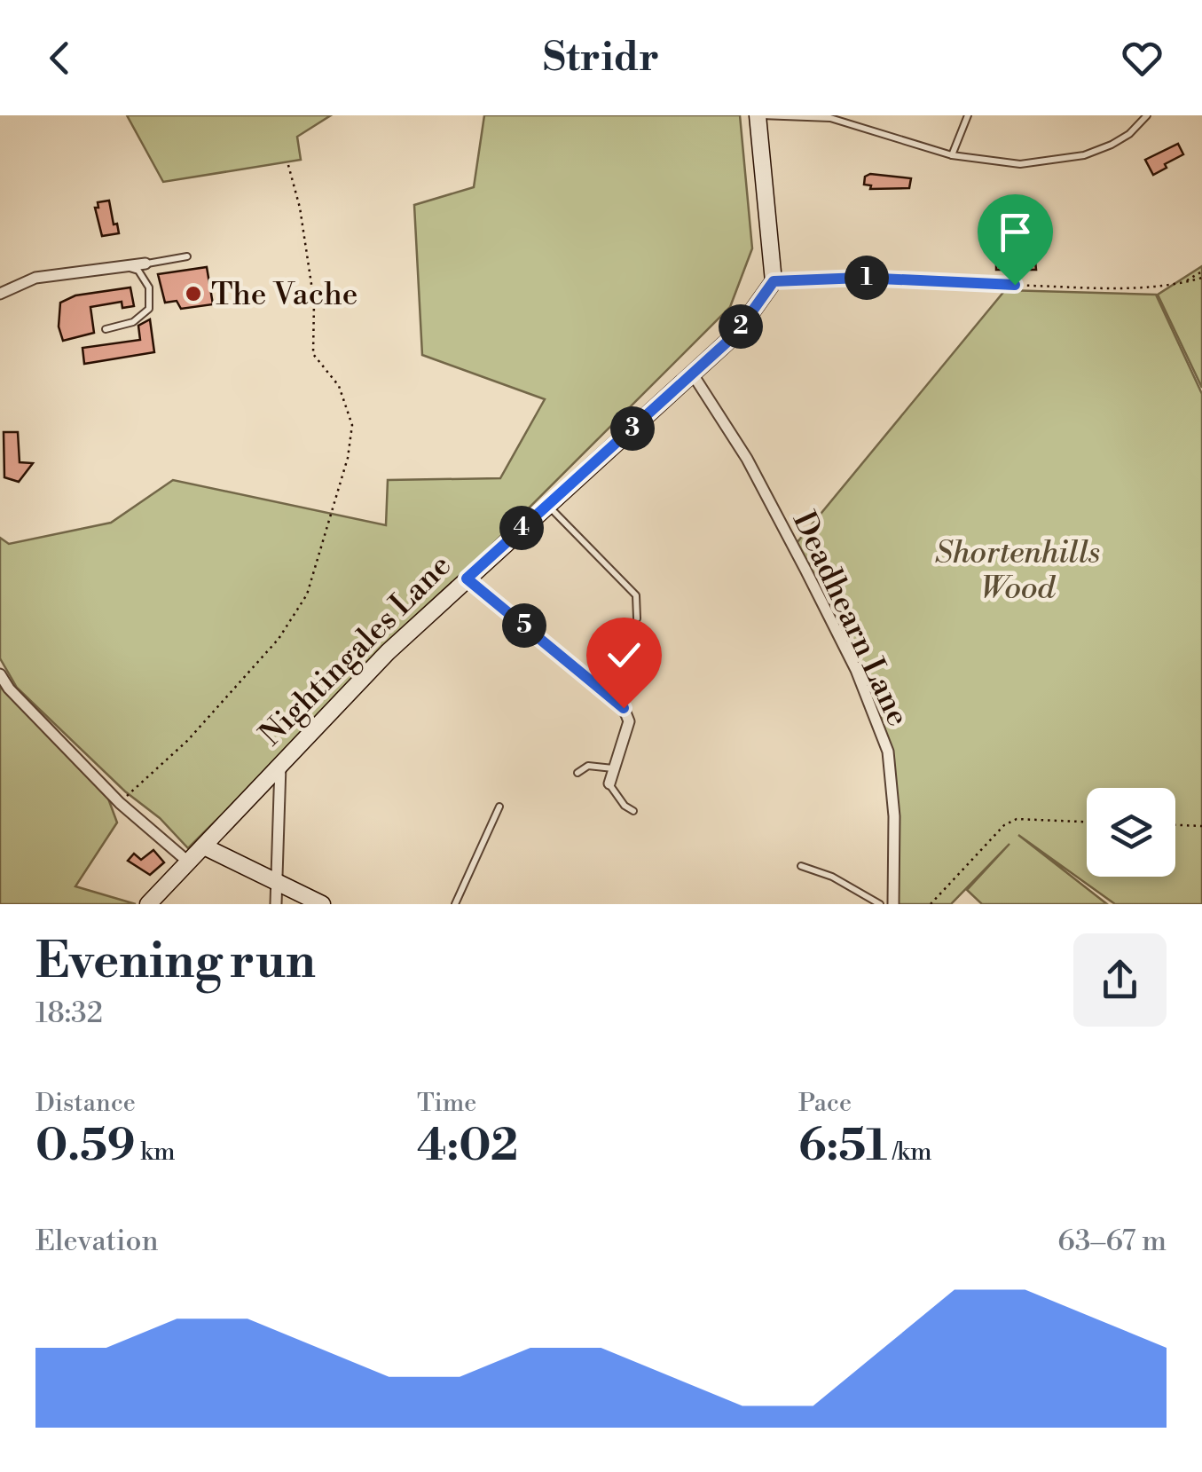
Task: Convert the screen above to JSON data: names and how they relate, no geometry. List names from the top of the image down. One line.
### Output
{"streets":{"main road":["Nightingales Lane"],"street":["Deadhearn Lane"]},"crossings":[["Deadhearn Lane","Nightingales Lane"]],"parks":["Shortenhills Wood"],"places":["The Vache"],"page":{"header":"Stridr","pins":["1","2","3","4","5"],"heading":["Evening run","18:32"],"stats":[["Distance","0.59 km"],["Time","4:02"],["Pace","6:51 /km"]],"chart":["Elevation","63–67 m"]}}
